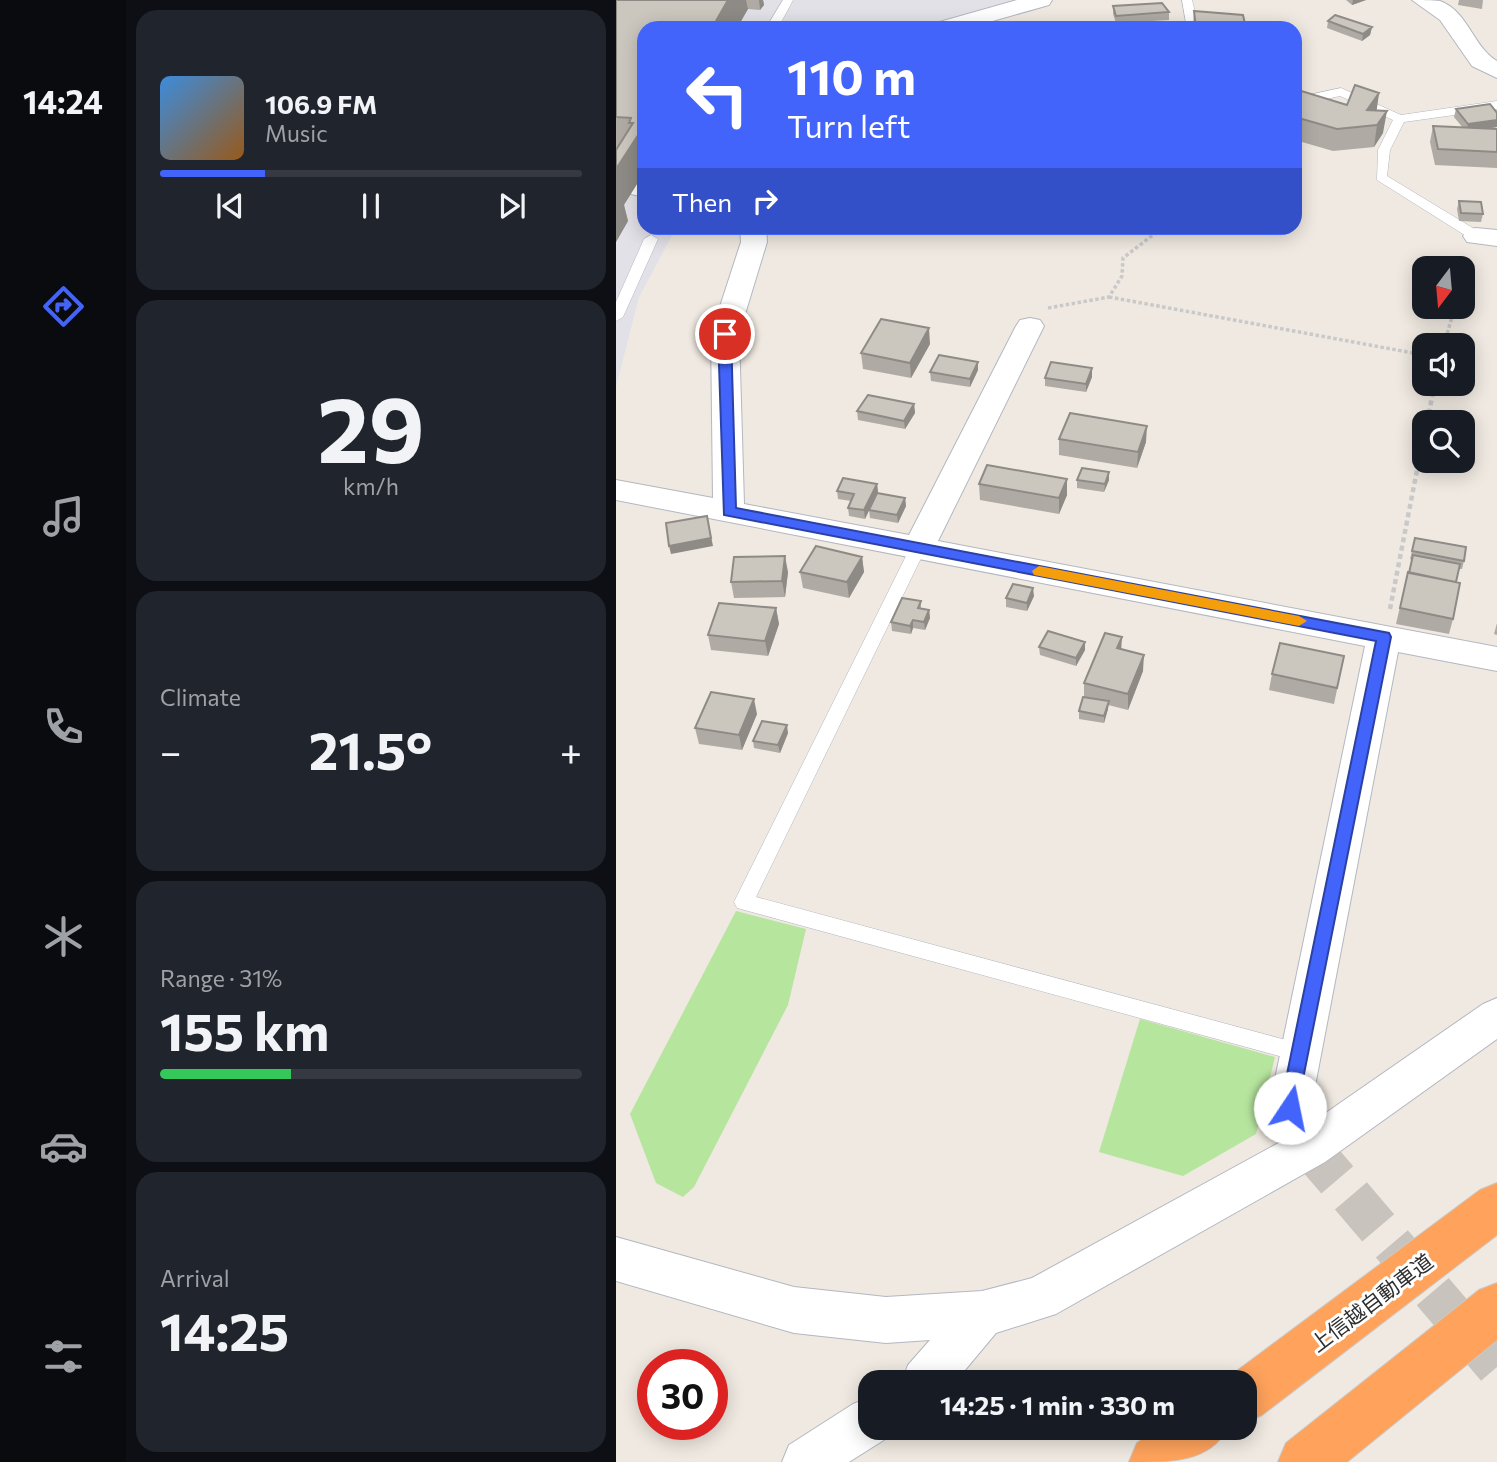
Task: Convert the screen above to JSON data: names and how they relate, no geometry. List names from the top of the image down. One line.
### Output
{"streets":{"highway":["上信越自動車道"]},"north":"bottom","page":{"tabs":"14:24","turn":["110 m","Turn left"],"song":["106.9 FM","Music"],"then":"Then","tile":[["29","km/h"],"Climate",["Range · 31%","155 km"],["Arrival","14:25"]],"heat":["−","21.5°","+"],"limit":"30","trip":"14:25 · 1 min · 330 m"}}
